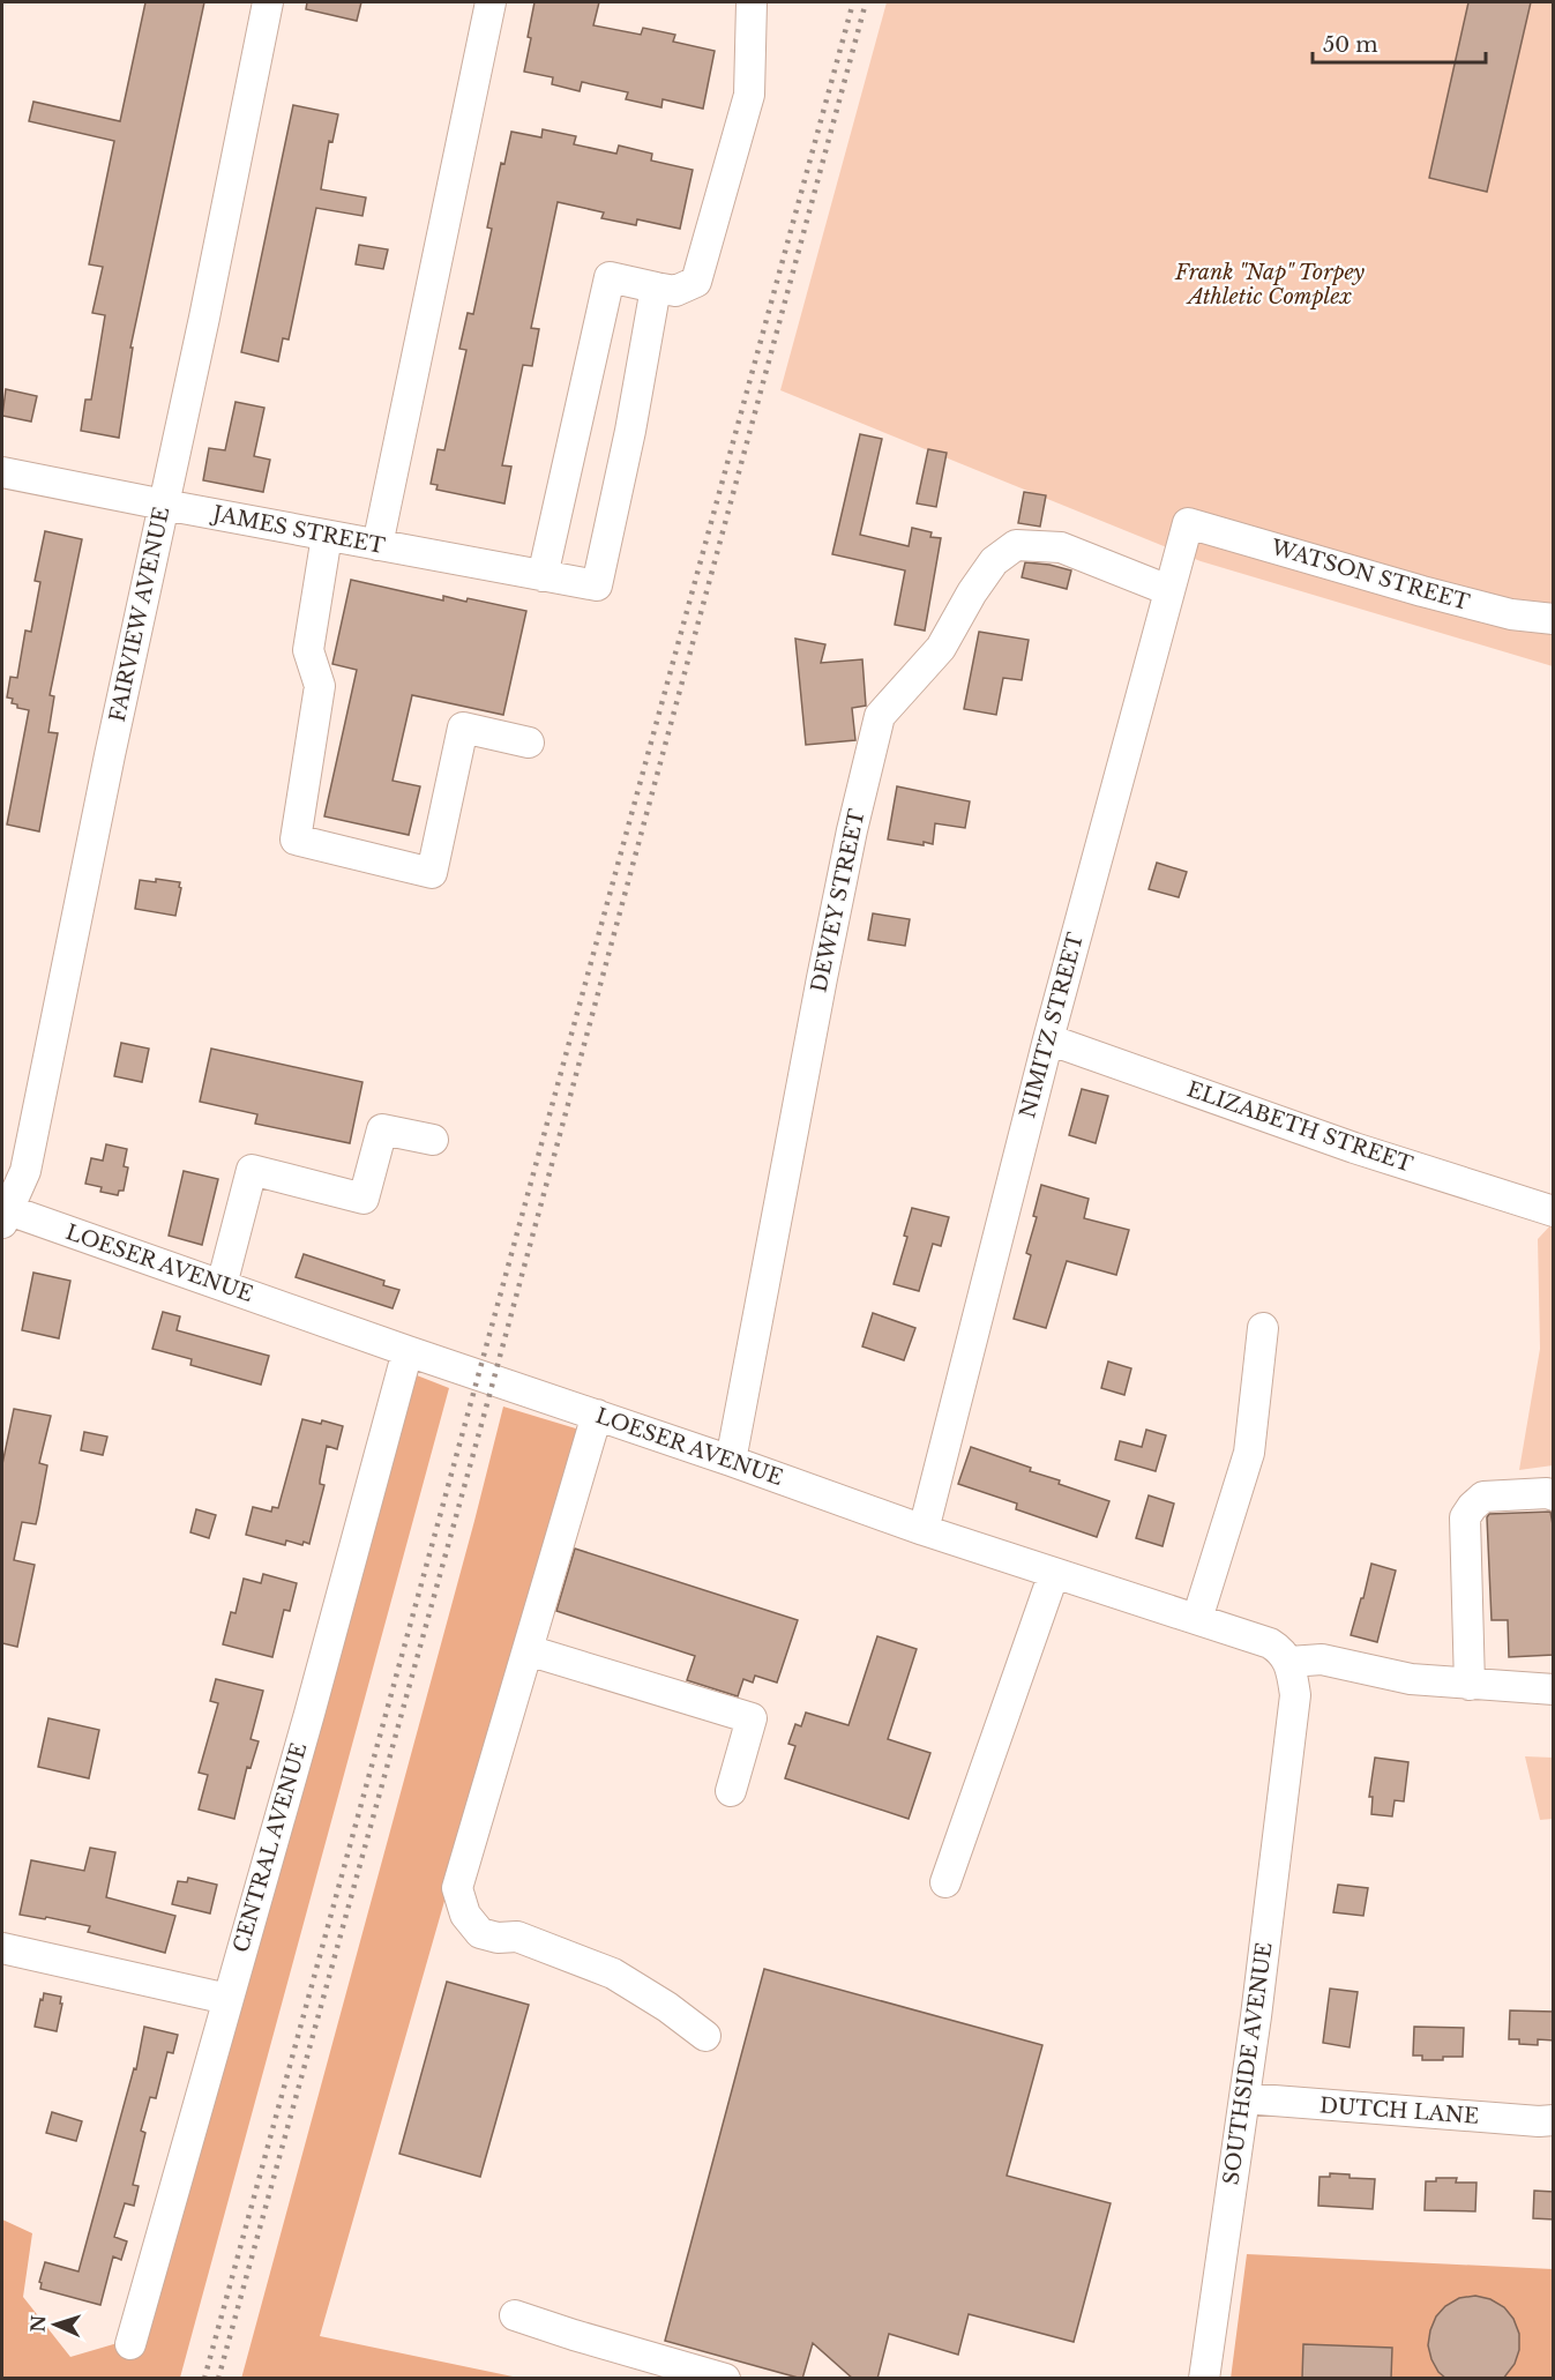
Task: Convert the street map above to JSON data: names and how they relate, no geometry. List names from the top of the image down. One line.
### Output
{"streets":{"street":["JAMES STREET","WATSON STREET","FAIRVIEW AVENUE","DEWEY STREET","NIMITZ STREET","ELIZABETH STREET","LOESER AVENUE","CENTRAL AVENUE","SOUTHSIDE AVENUE","DUTCH LANE"]},"crossings":[["JAMES STREET","FAIRVIEW AVENUE"],["WATSON STREET","NIMITZ STREET"],["FAIRVIEW AVENUE","LOESER AVENUE"],["DEWEY STREET","NIMITZ STREET"],["DEWEY STREET","LOESER AVENUE"],["NIMITZ STREET","ELIZABETH STREET"],["NIMITZ STREET","LOESER AVENUE"],["LOESER AVENUE","CENTRAL AVENUE"],["LOESER AVENUE","SOUTHSIDE AVENUE"],["SOUTHSIDE AVENUE","DUTCH LANE"]],"parks":["Frank \"Nap\" Torpey Athletic Complex"],"scale_bar":"50 m","north":"left"}
